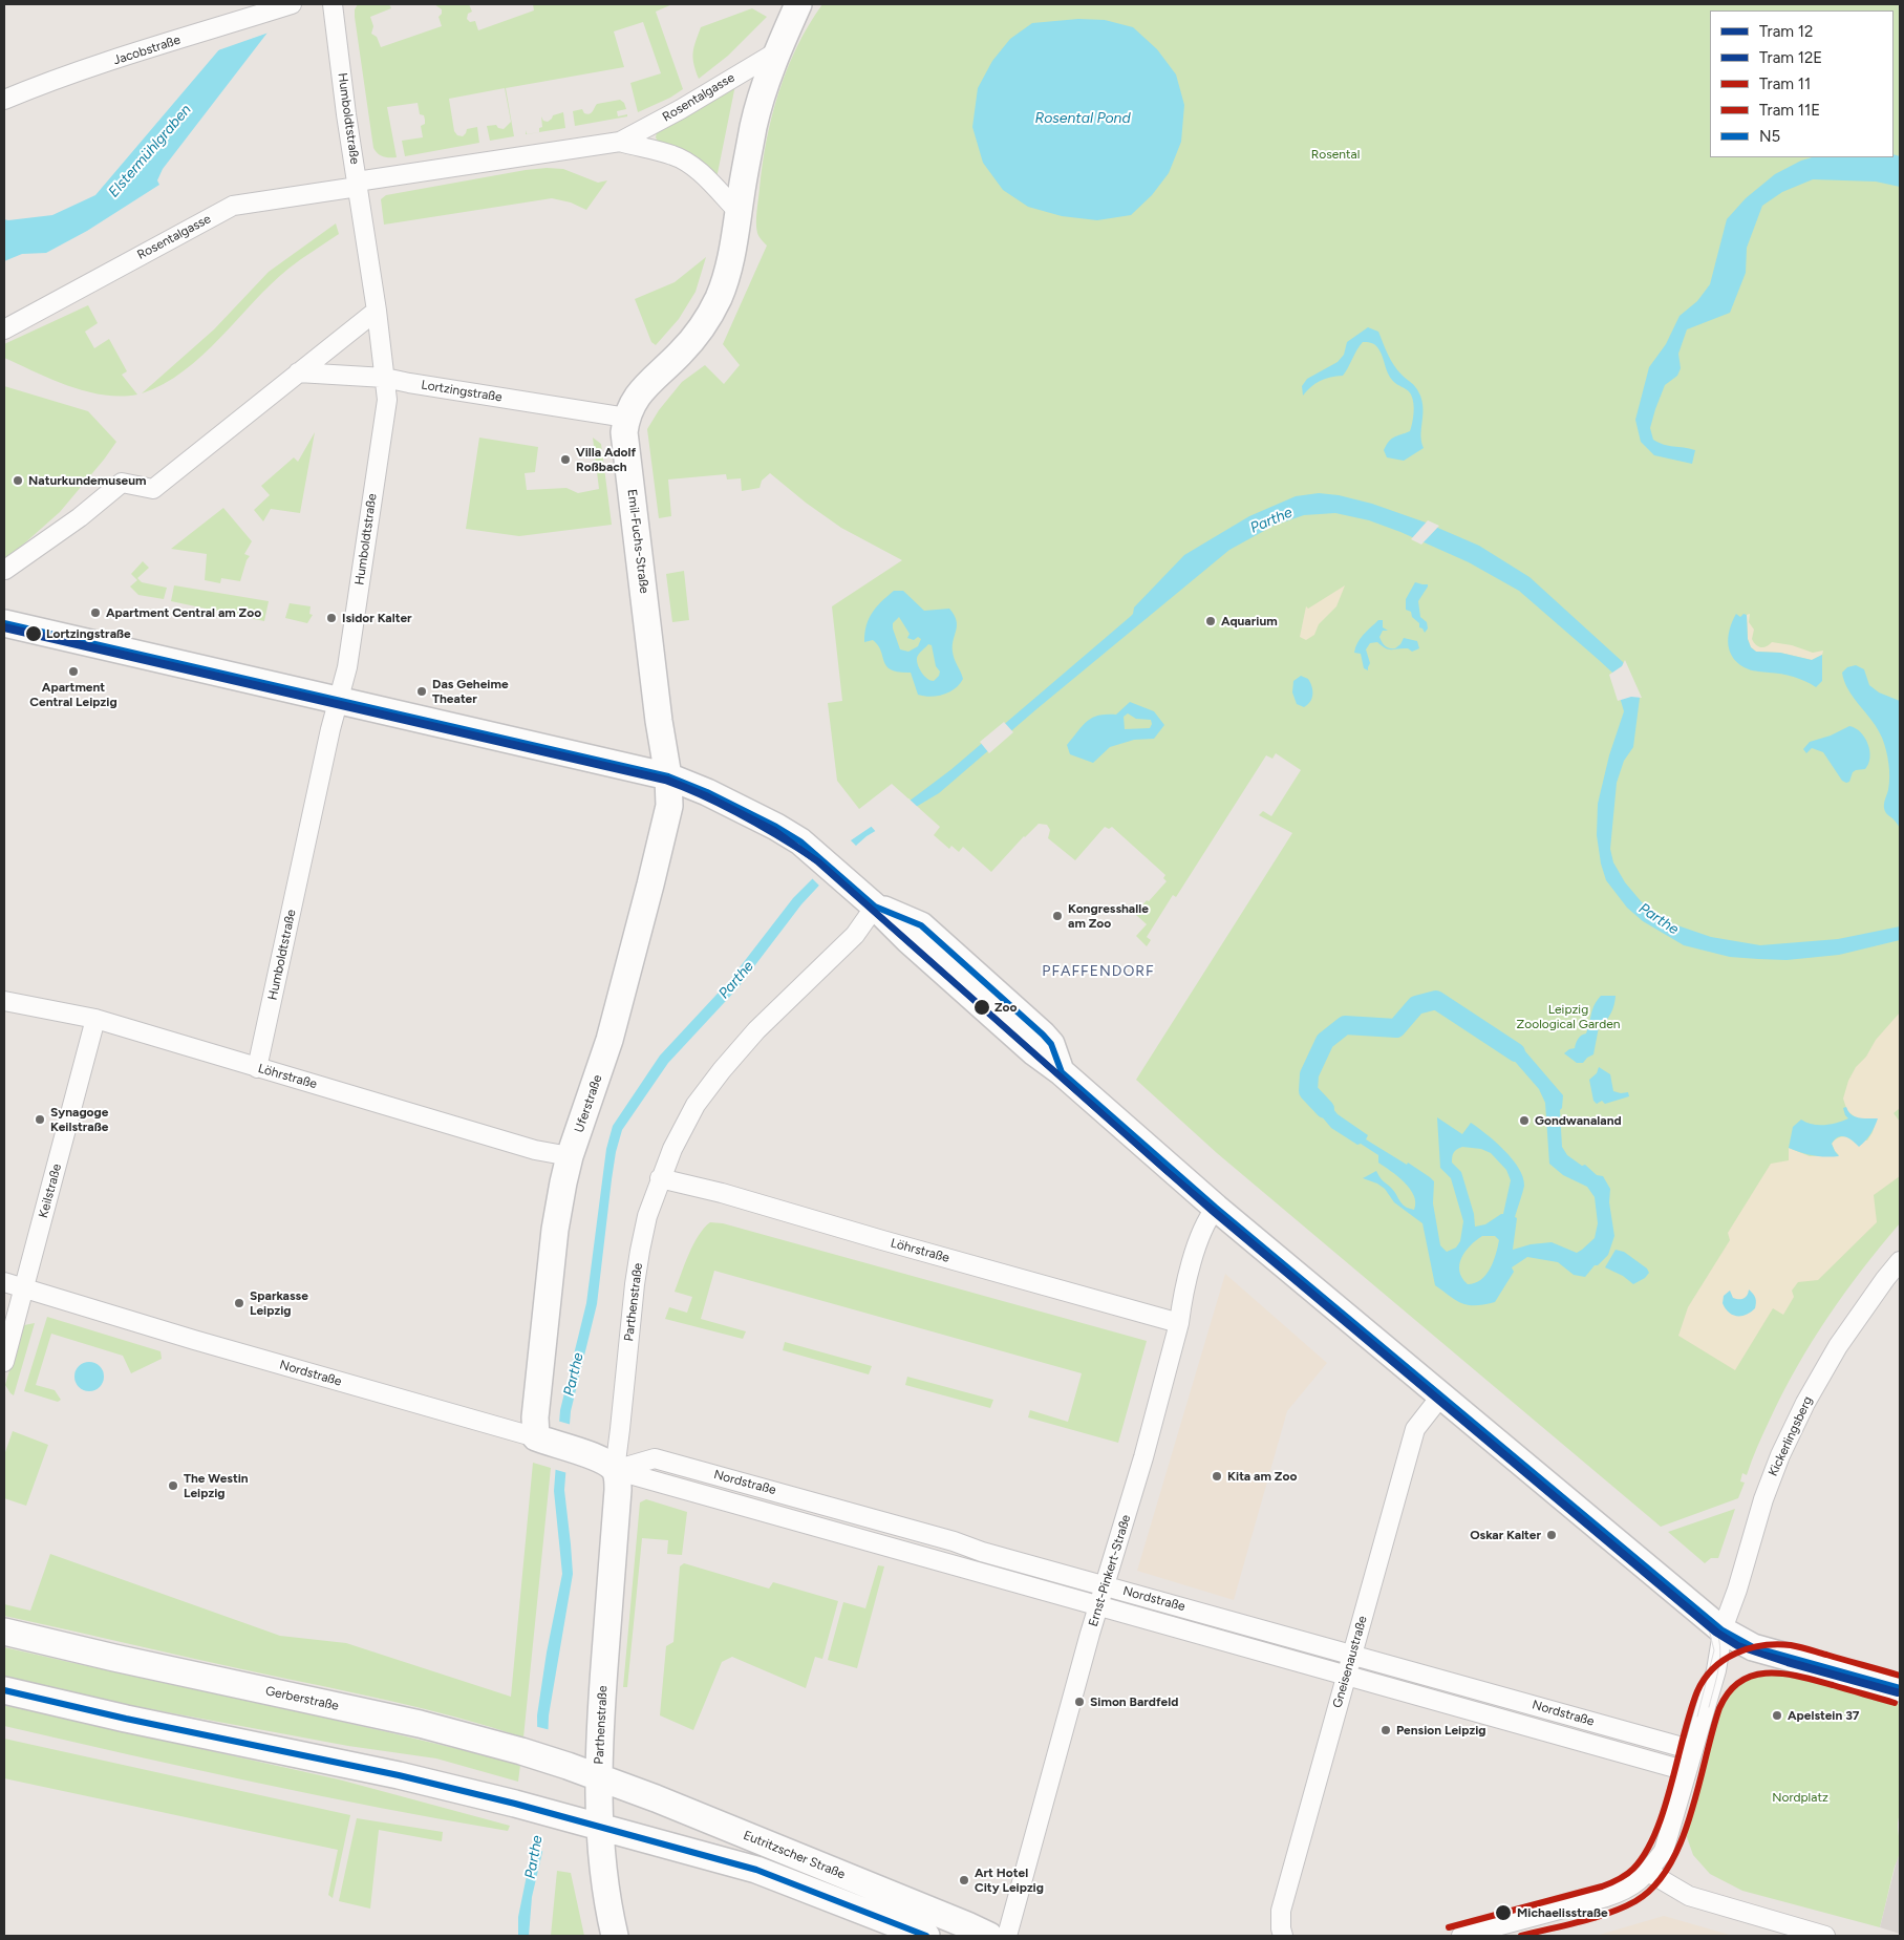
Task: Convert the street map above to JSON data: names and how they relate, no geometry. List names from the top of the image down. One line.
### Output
{"streets":{"main road":["Emil-Fuchs-Straße","Uferstraße","Parthenstraße","Nordstraße","Gerberstraße","Eutritzscher Straße"],"street":["Jacobstraße","Rosentalgasse","Humboldtstraße","Lortzingstraße","Löhrstraße","Keilstraße","Kickerlingsberg","Ernst-Pinkert-Straße","Gneisenaustraße"]},"crossings":[["Rosentalgasse","Humboldtstraße"],["Rosentalgasse","Emil-Fuchs-Straße"],["Humboldtstraße","Lortzingstraße"],["Humboldtstraße","Löhrstraße"],["Lortzingstraße","Emil-Fuchs-Straße"],["Emil-Fuchs-Straße","Uferstraße"],["Löhrstraße","Uferstraße"],["Löhrstraße","Keilstraße"],["Löhrstraße","Parthenstraße"],["Löhrstraße","Ernst-Pinkert-Straße"],["Uferstraße","Nordstraße"],["Keilstraße","Nordstraße"],["Parthenstraße","Nordstraße"],["Parthenstraße","Gerberstraße"],["Parthenstraße","Eutritzscher Straße"],["Nordstraße","Ernst-Pinkert-Straße"],["Nordstraße","Gneisenaustraße"],["Gerberstraße","Eutritzscher Straße"]],"districts":["PFAFFENDORF"],"water":["Rosental Pond","Elstermühlgraben","Parthe"],"parks":["Rosental","Leipzig Zoological Garden","Nordplatz"],"places":["Villa Adolf Roßbach","Naturkundemuseum","Apartment Central am Zoo","Isidor Kalter","Aquarium","Lortzingstraße","Apartment Central Leipzig","Das Geheime Theater","Kongresshalle am Zoo","Zoo","Synagoge Keilstraße","Gondwanaland","Sparkasse Leipzig","Kita am Zoo","The Westin Leipzig","Oskar Kalter","Simon Bardfeld","Apelstein 37","Pension Leipzig","Art Hotel City Leipzig","Michaelisstraße"],"lines":["transit line N5","tram line 12","tram line 12E","tram line 11","tram line 11E"],"legend":["Tram 12","Tram 12E","Tram 11","Tram 11E","N5"]}
